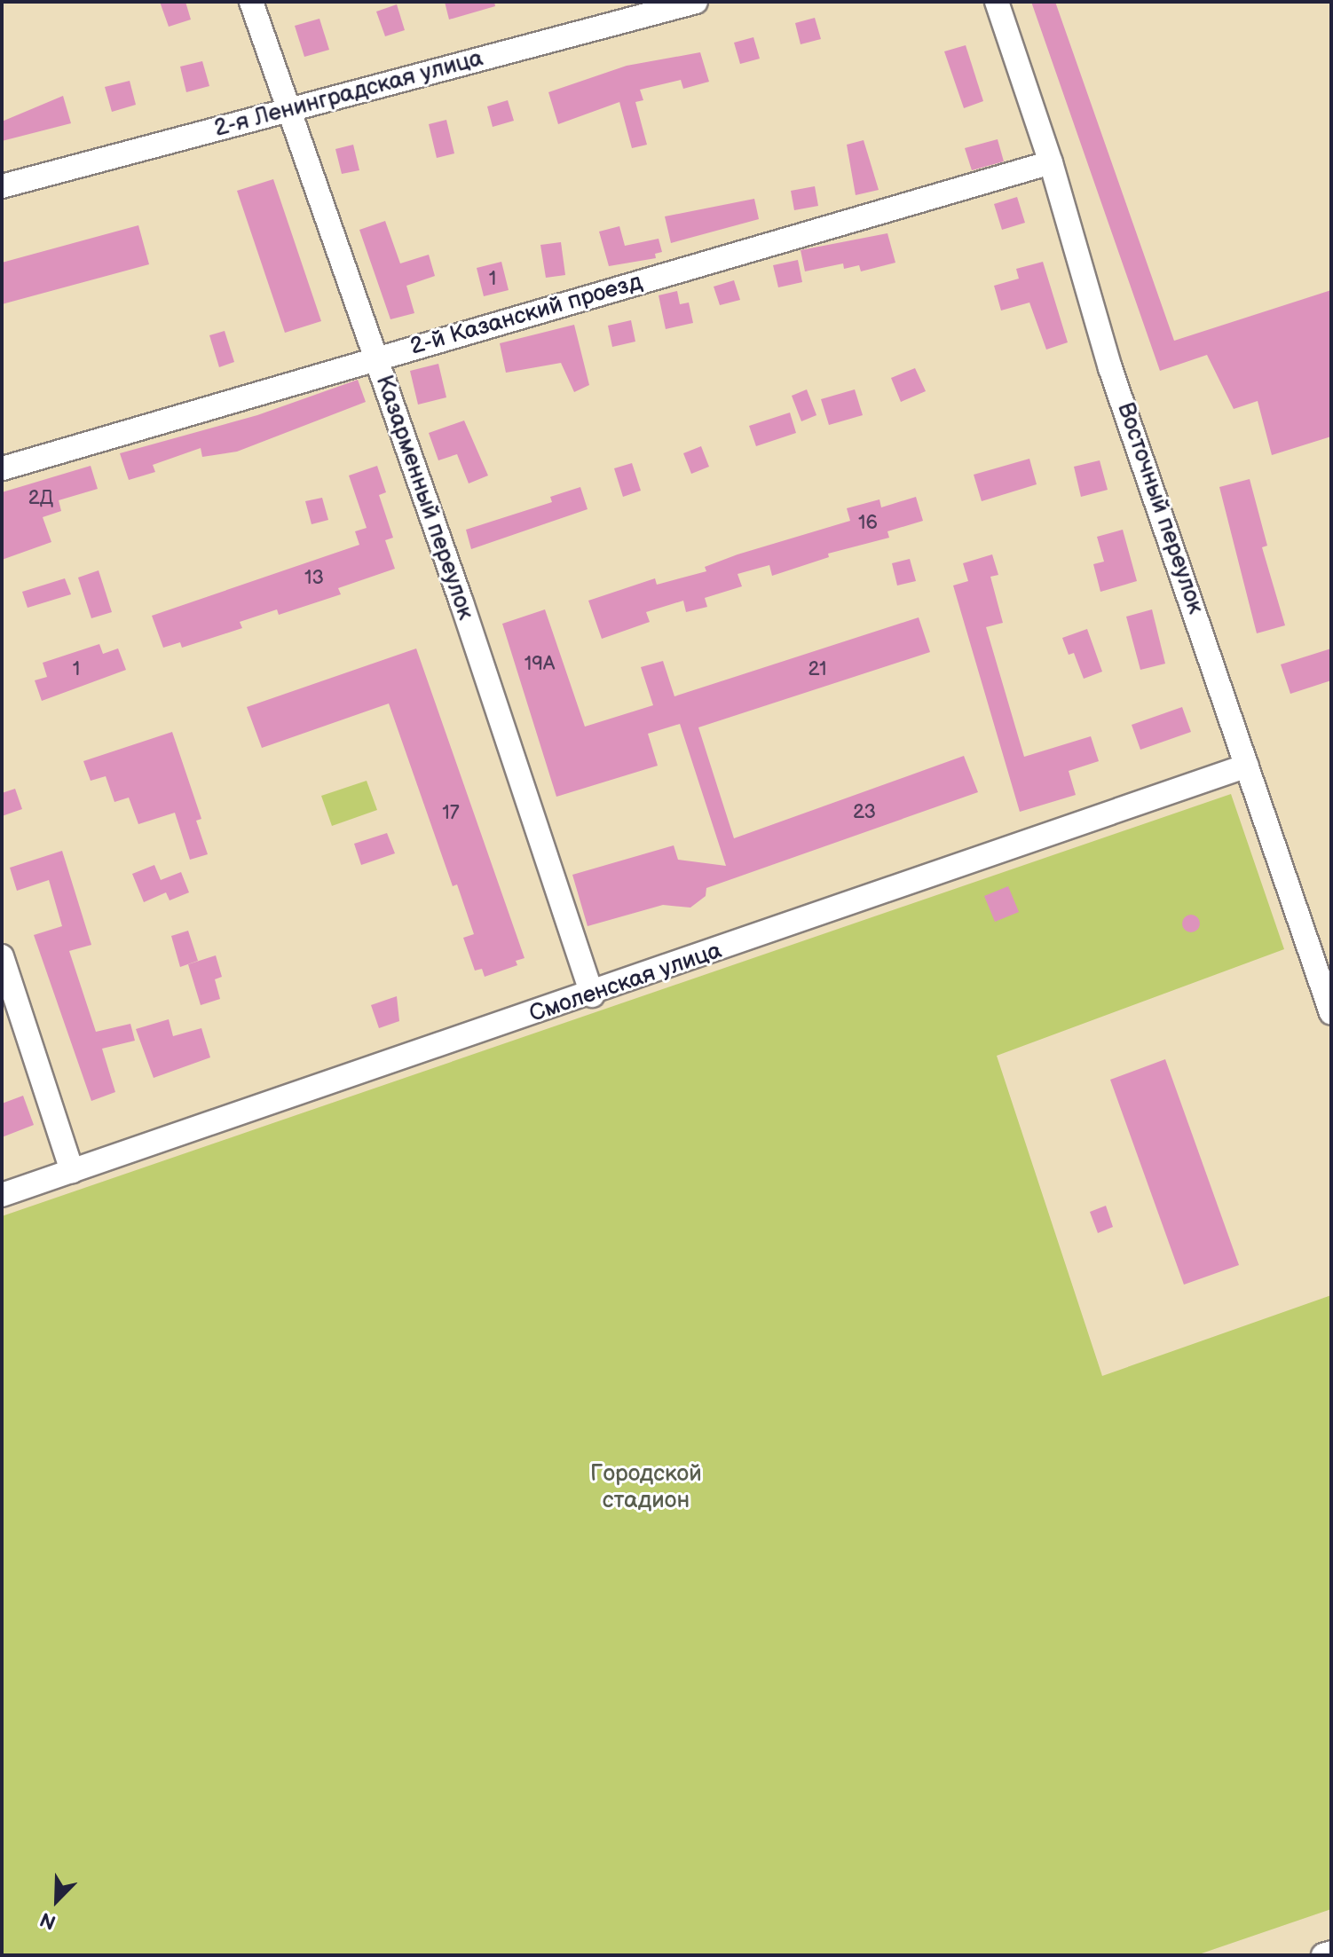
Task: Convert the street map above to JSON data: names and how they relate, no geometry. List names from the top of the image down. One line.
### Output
{"streets":{"street":["2-я Ленинградская улица","2-й Казанский проезд","Казарменный переулок","Восточный переулок","Смоленская улица"]},"crossings":[["2-я Ленинградская улица","Казарменный переулок"],["2-й Казанский проезд","Казарменный переулок"],["2-й Казанский проезд","Восточный переулок"],["Казарменный переулок","Смоленская улица"],["Восточный переулок","Смоленская улица"]],"parks":["Городской стадион"],"house_numbers":["1","2Д","16","13","19А","1","21","23","17"],"north":"bottom left"}
